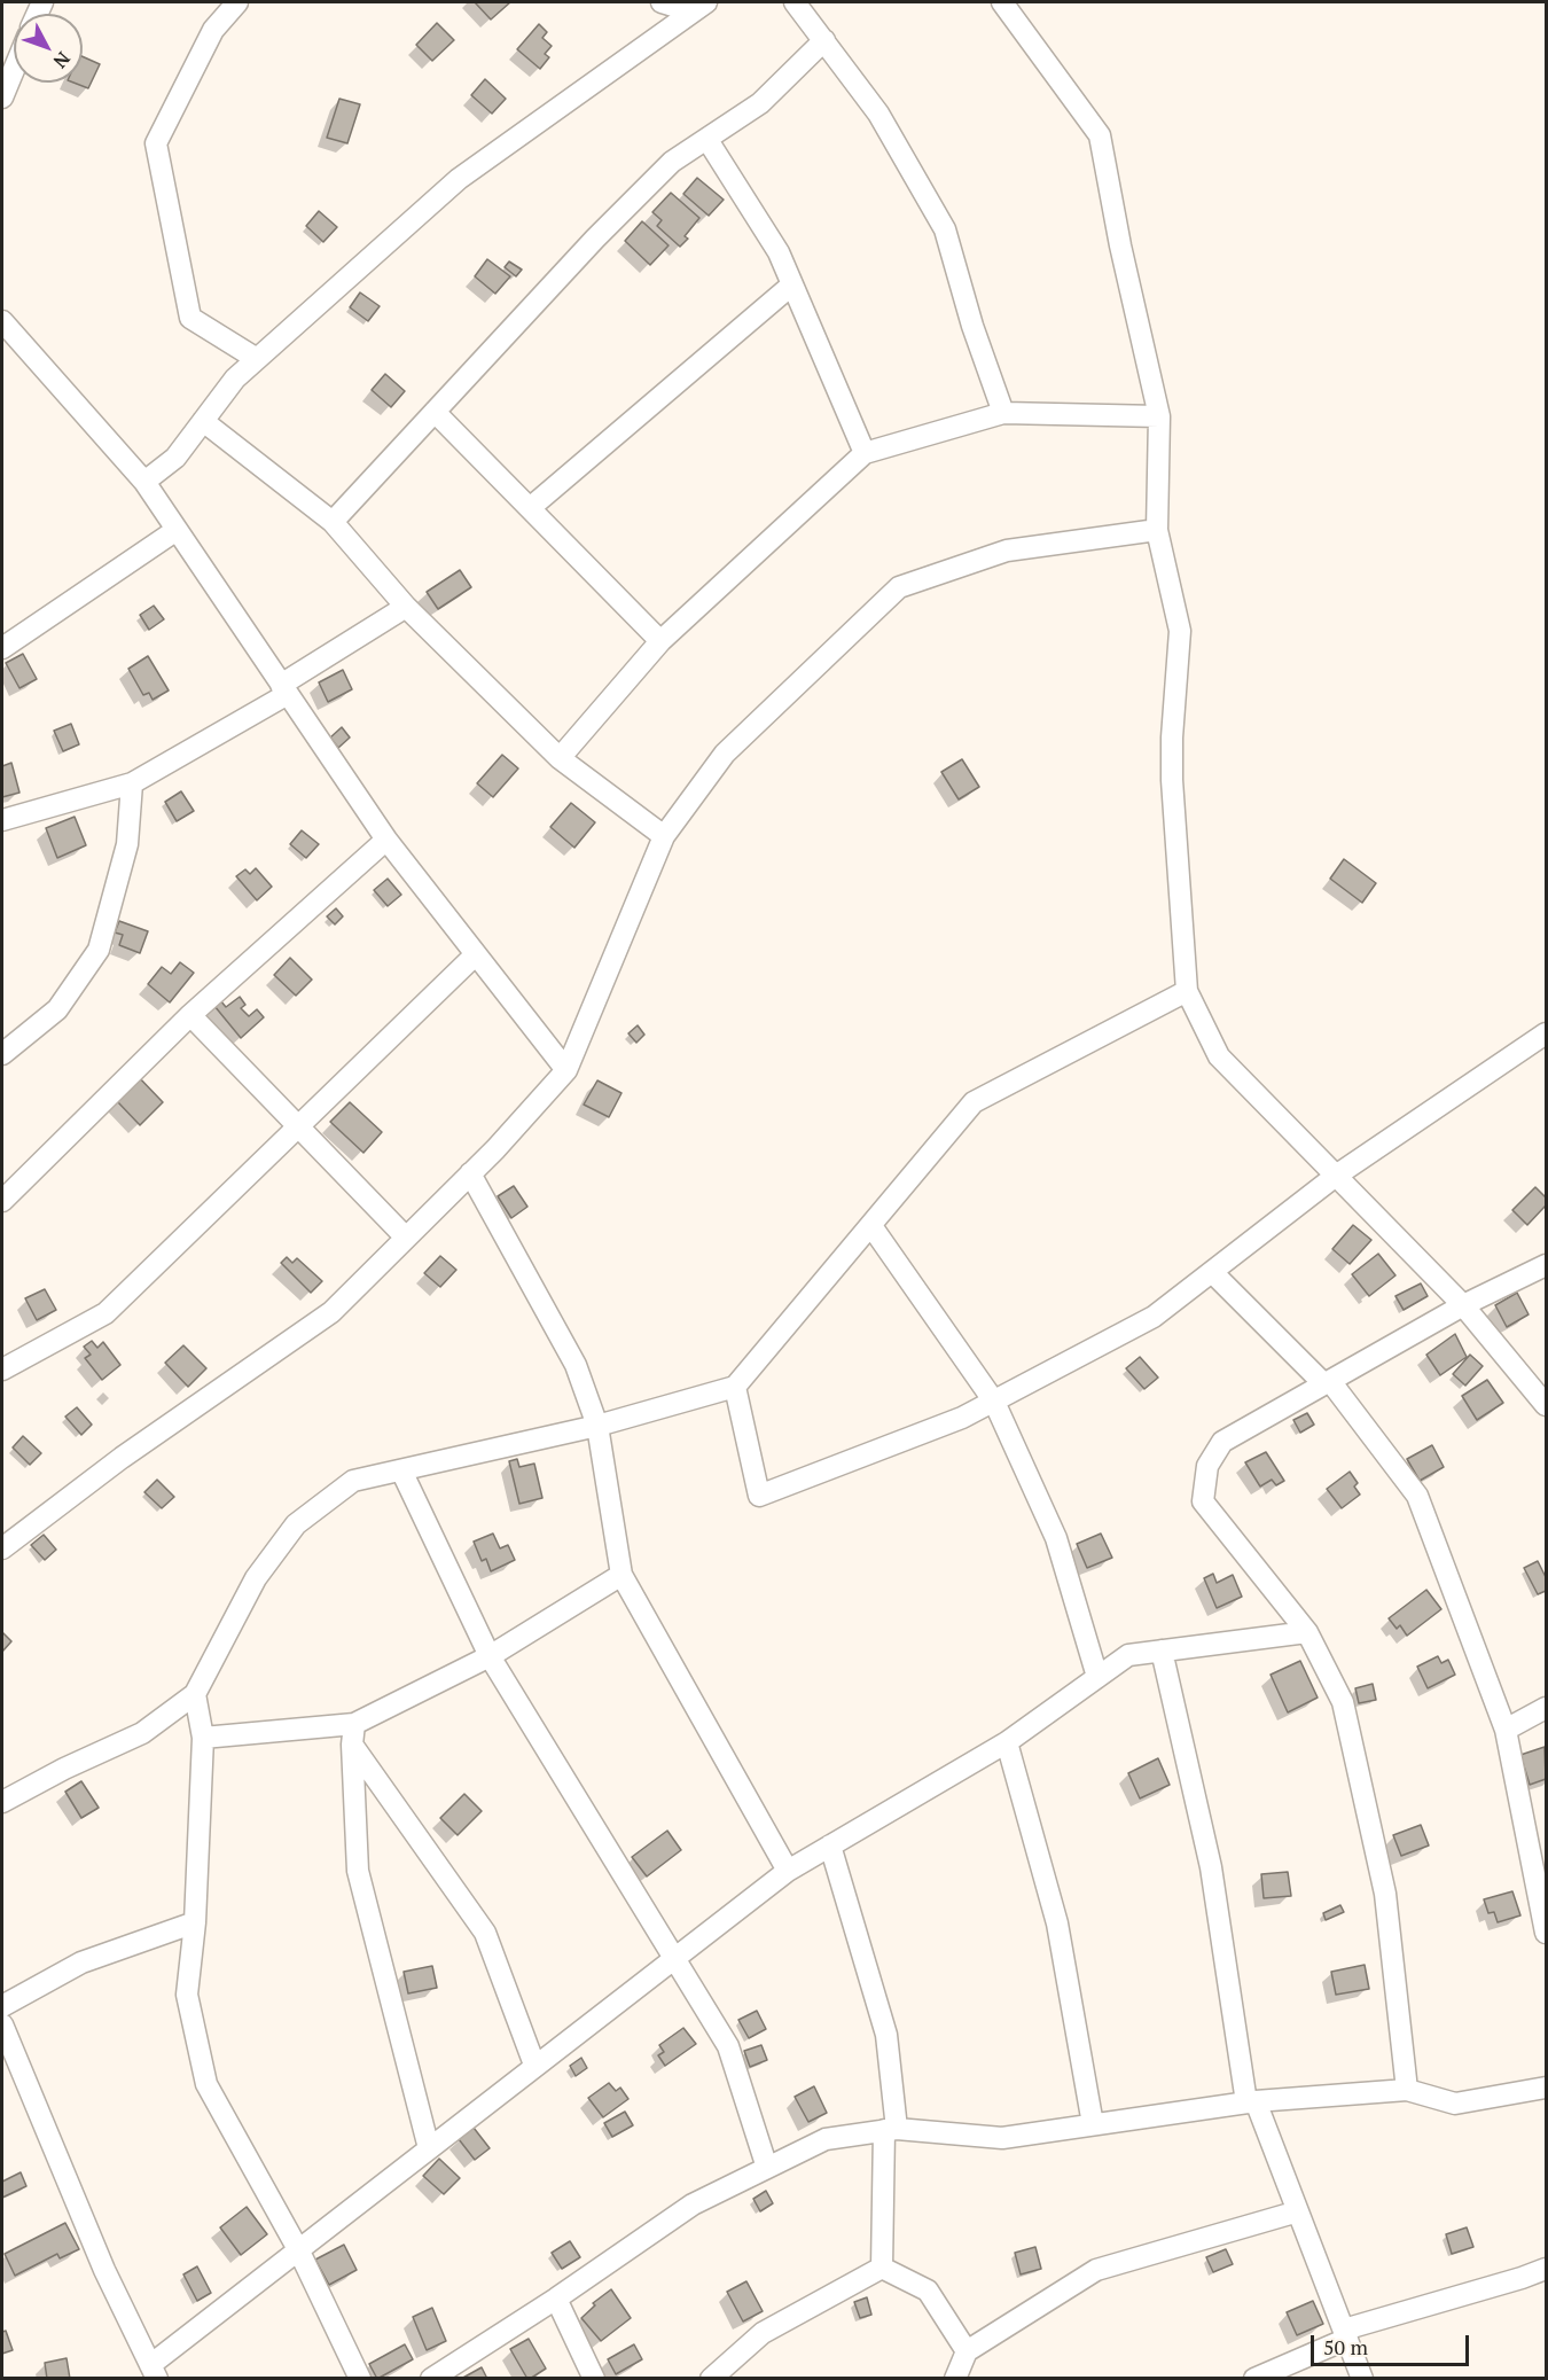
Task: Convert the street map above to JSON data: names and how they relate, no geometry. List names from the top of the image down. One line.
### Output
{"scale_bar":"50 m","north":"bottom right"}
